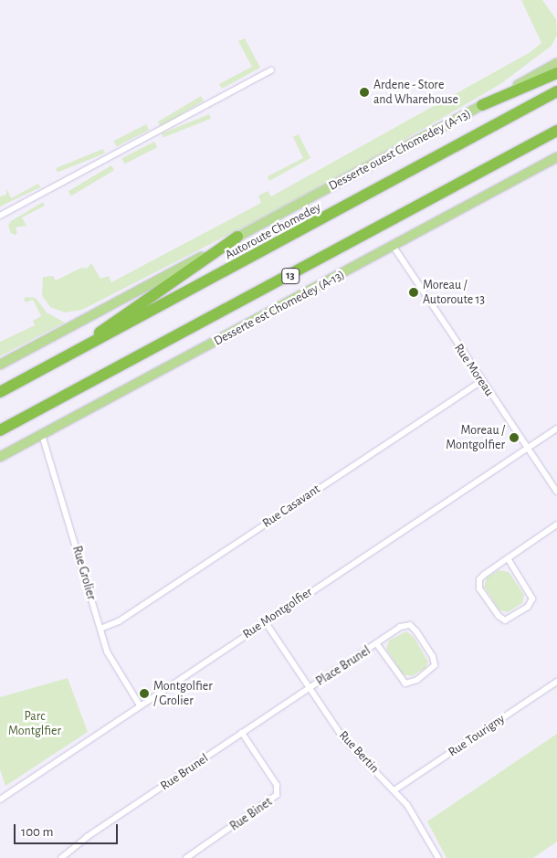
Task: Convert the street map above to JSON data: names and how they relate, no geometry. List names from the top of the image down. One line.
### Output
{"streets":{"highway":["Autoroute Chomedey","13"],"main road":["Desserte ouest Chomedey (A-13)","Desserte est Chomedey (A-13)"],"street":["Rue Moreau","Rue Casavant","Rue Grolier","Rue Montgolfier","Place Brunel","Rue Tourigny","Rue Bertin","Rue Brunel","Rue Binet"]},"crossings":[["Desserte est Chomedey (A-13)","Rue Moreau"],["Desserte est Chomedey (A-13)","Rue Grolier"],["Rue Moreau","Rue Casavant"],["Rue Moreau","Rue Montgolfier"],["Rue Casavant","Rue Grolier"],["Rue Grolier","Rue Montgolfier"],["Rue Montgolfier","Rue Bertin"],["Place Brunel","Rue Bertin"],["Place Brunel","Rue Brunel"],["Rue Tourigny","Rue Bertin"],["Rue Bertin","Rue Brunel"],["Rue Brunel","Rue Binet"]],"parks":["Parc Montglfier"],"places":["Ardene - Store and Wharehouse","Moreau / Autoroute 13","Moreau / Montgolfier","Montgolfier / Grolier"],"scale_bar":"100 m"}
